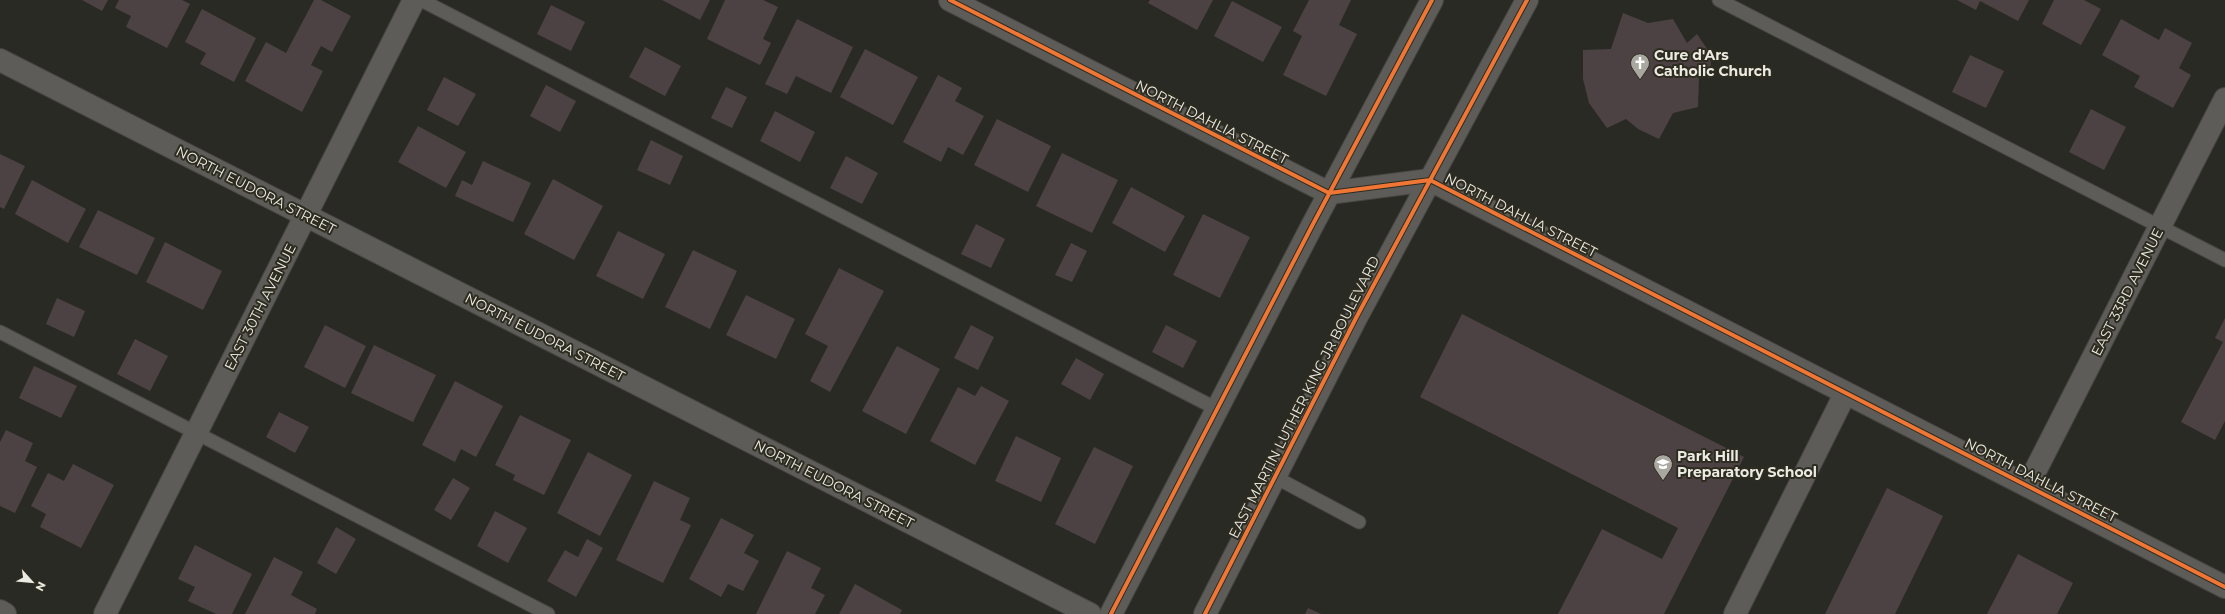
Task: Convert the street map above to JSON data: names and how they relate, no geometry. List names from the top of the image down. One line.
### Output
{"streets":{"street":["NORTH DAHLIA STREET","NORTH EUDORA STREET","EAST 33RD AVENUE","EAST 30TH AVENUE","EAST MARTIN LUTHER KING JR BOULEVARD"]},"crossings":[["NORTH DAHLIA STREET","EAST 33RD AVENUE"],["NORTH DAHLIA STREET","EAST MARTIN LUTHER KING JR BOULEVARD"],["NORTH EUDORA STREET","EAST 30TH AVENUE"]],"places":{"church":["Cure d'Ars Catholic Church"],"school or university":["Park Hill Preparatory School"]},"north":"bottom right"}
